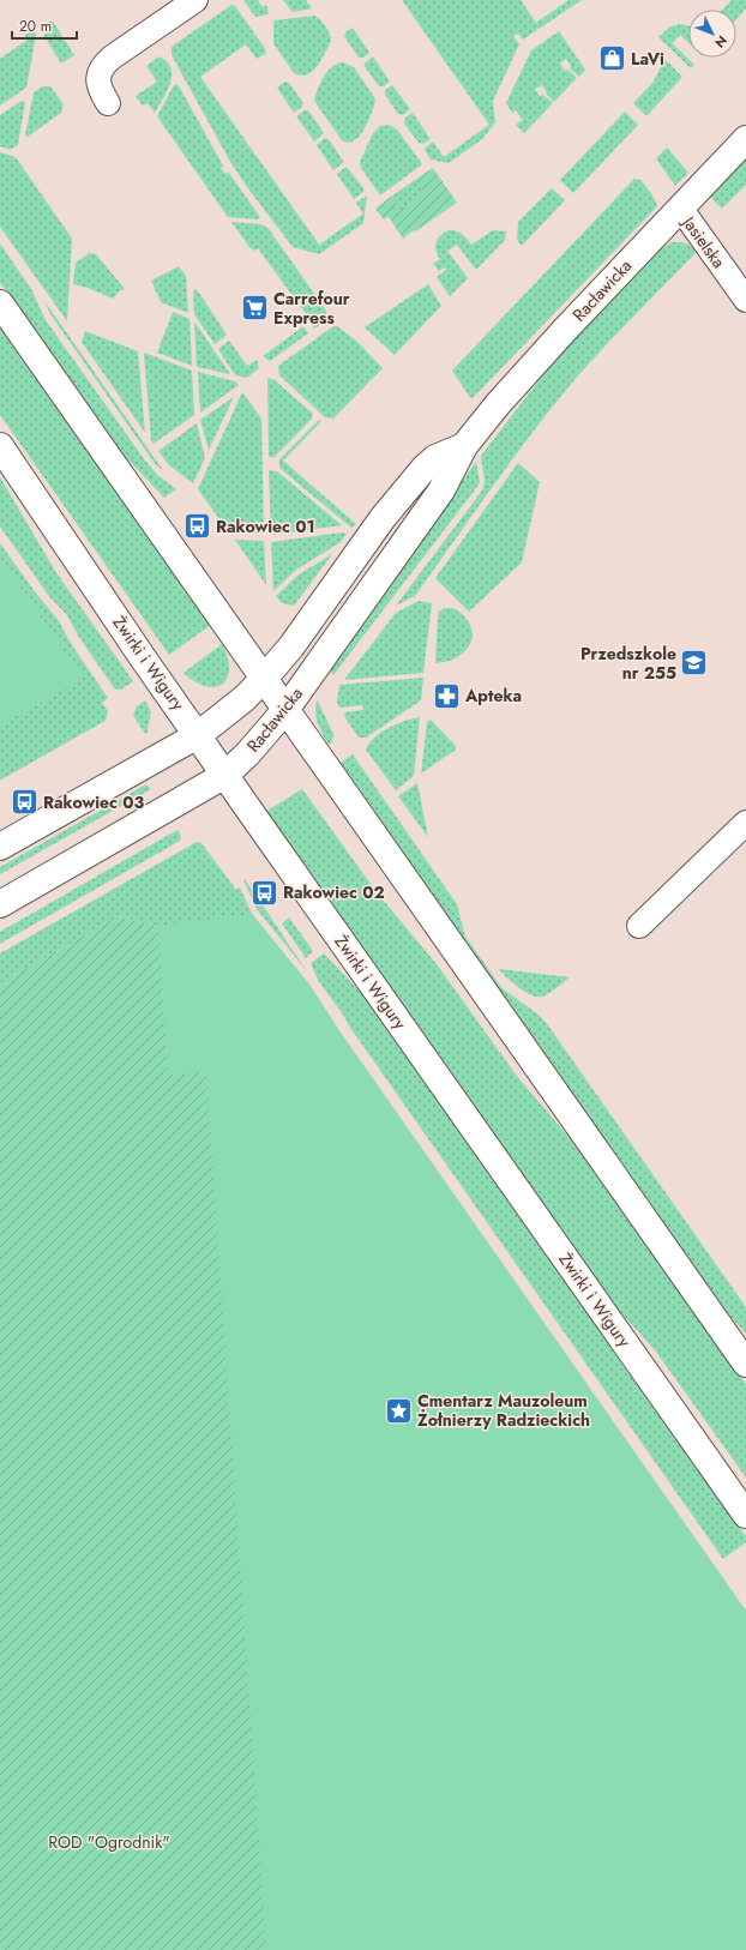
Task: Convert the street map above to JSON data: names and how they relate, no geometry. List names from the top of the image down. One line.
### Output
{"streets":{"main road":["Racławicka","Żwirki i Wigury"],"street":["Jasielska"]},"crossings":[["Jasielska","Racławicka"],["Racławicka","Żwirki i Wigury"]],"parks":["ROD \"Ogrodnik\""],"places":{"shop":["LaVi"],"supermarket":["Carrefour Express"],"bus stop":["Rakowiec 01","Rakowiec 03","Rakowiec 02"],"school or university":["Przedszkole nr 255"],"pharmacy":["Apteka"],"place":["Cmentarz Mauzoleum Żołnierzy Radzieckich"]},"scale_bar":"20 m","north":"bottom right"}
